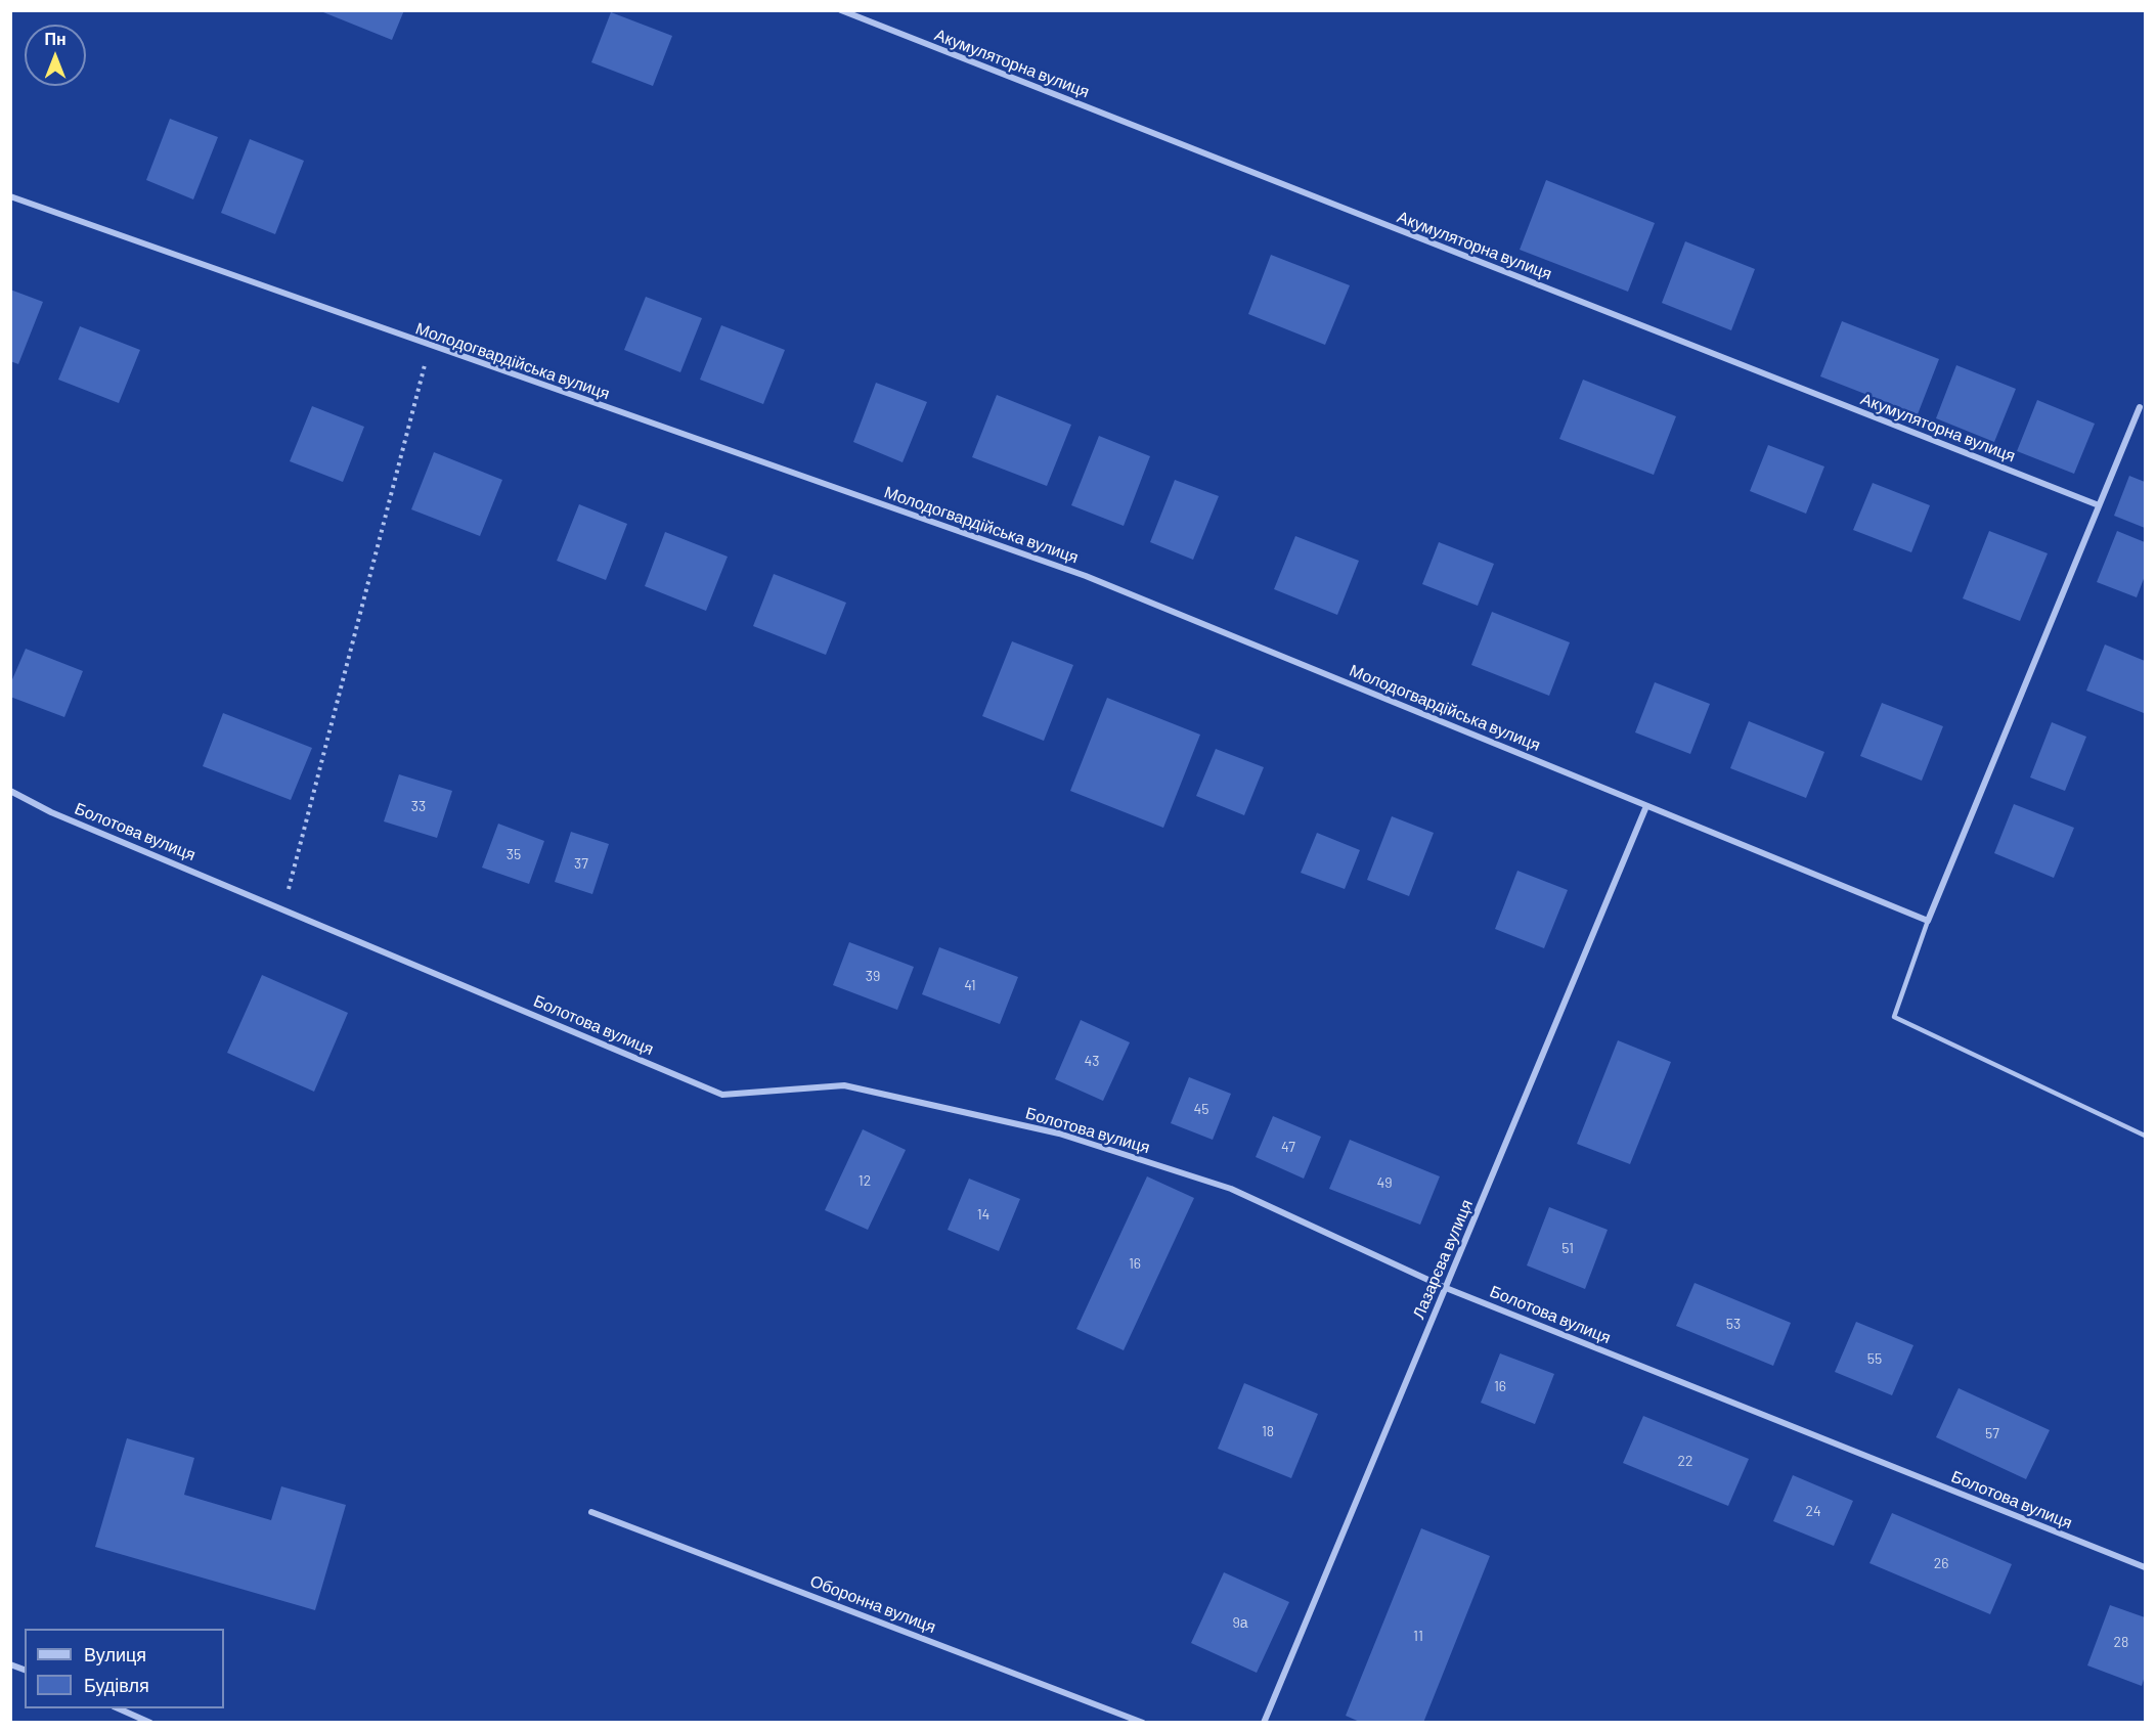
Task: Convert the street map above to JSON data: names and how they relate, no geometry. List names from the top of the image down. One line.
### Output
{"streets":{"street":["Акумуляторна вулиця","Молодогвардійська вулиця","Болотова вулиця","Лазарєва вулиця","Оборонна вулиця"]},"crossings":[["Молодогвардійська вулиця","Лазарєва вулиця"],["Болотова вулиця","Лазарєва вулиця"]],"house_numbers":["33","35","37","39","41","43","45","47","12","49","14","51","16","53","55","16","18","57","22","24","26","9а","11","28"],"legend":["Вулиця","Будівля"],"north":"top"}
